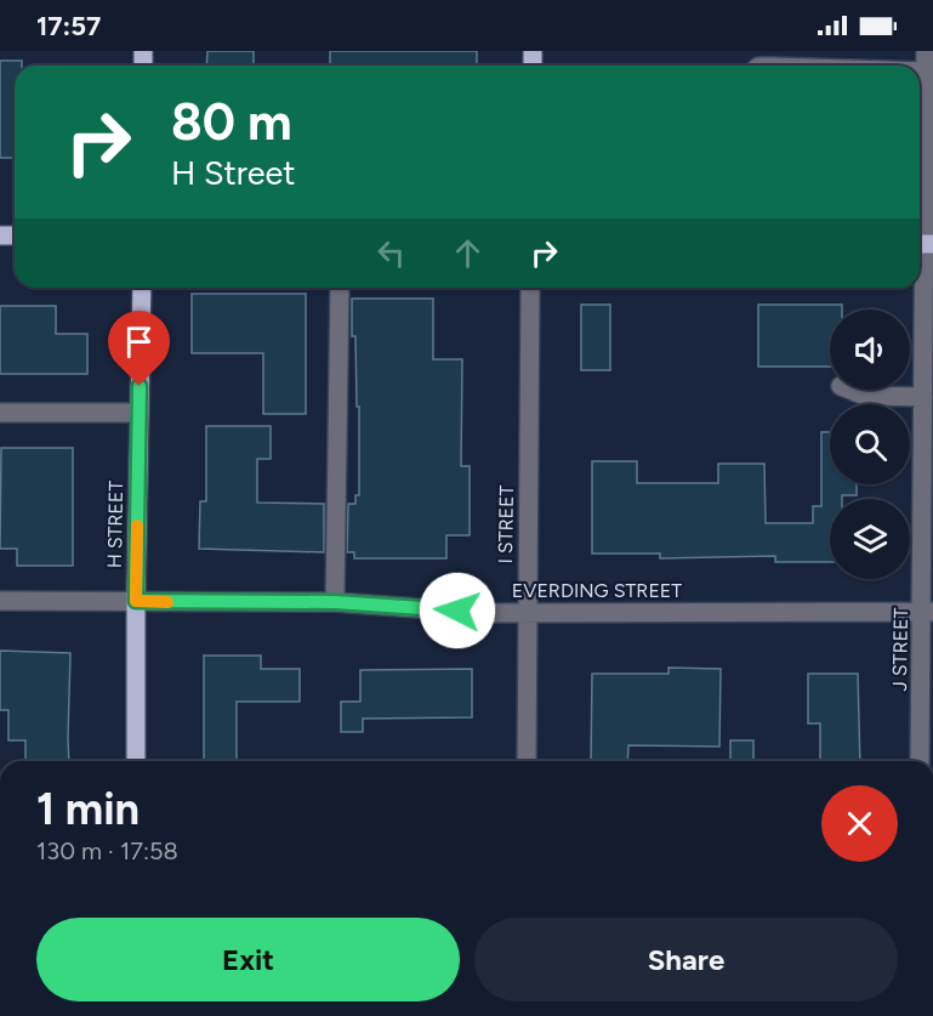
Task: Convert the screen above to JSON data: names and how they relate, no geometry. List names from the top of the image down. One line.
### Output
{"streets":{"main road":["H STREET"],"street":["I STREET","EVERDING STREET","J STREET"]},"crossings":[["H STREET","EVERDING STREET"],["I STREET","EVERDING STREET"],["EVERDING STREET","J STREET"]],"page":{"status":"17:57","turn":["80 m","H Street"],"heading":["1 min","130 m · 17:58"],"buttons":["Exit","Share"]}}
